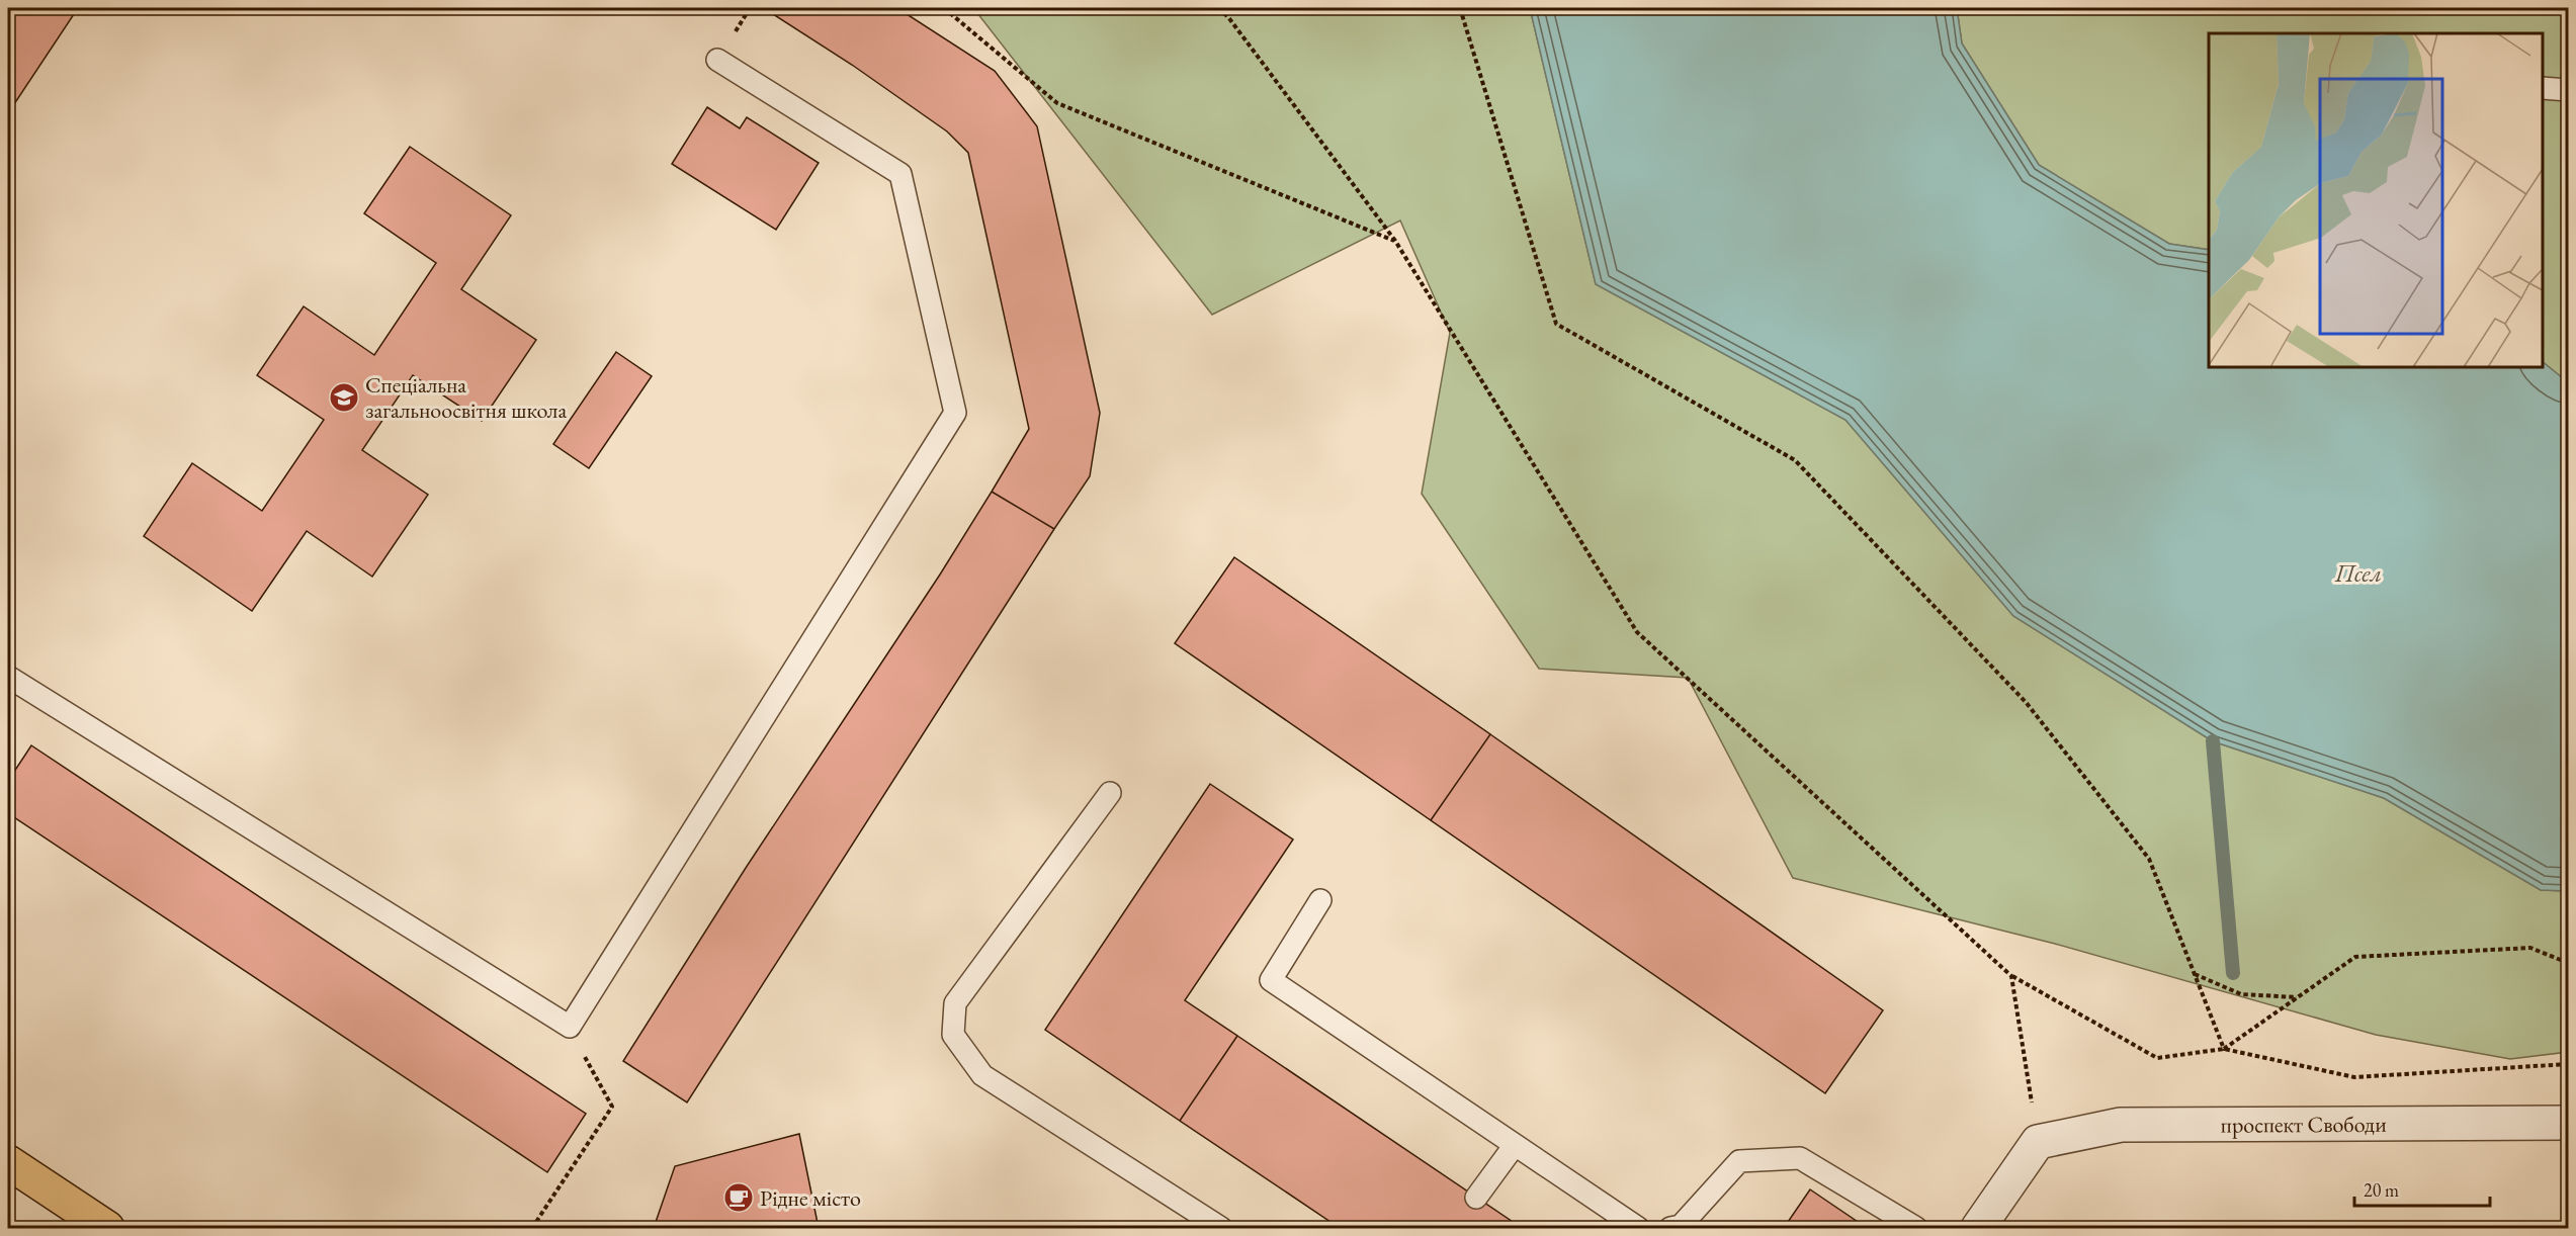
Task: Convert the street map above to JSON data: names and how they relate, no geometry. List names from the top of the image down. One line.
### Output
{"streets":{"street":["проспект Свободи"]},"water":["Псел"],"places":{"school or university":["Спеціальна загальноосвітня школа"],"cafe":["Рідне місто"]},"scale_bar":"20 m"}
